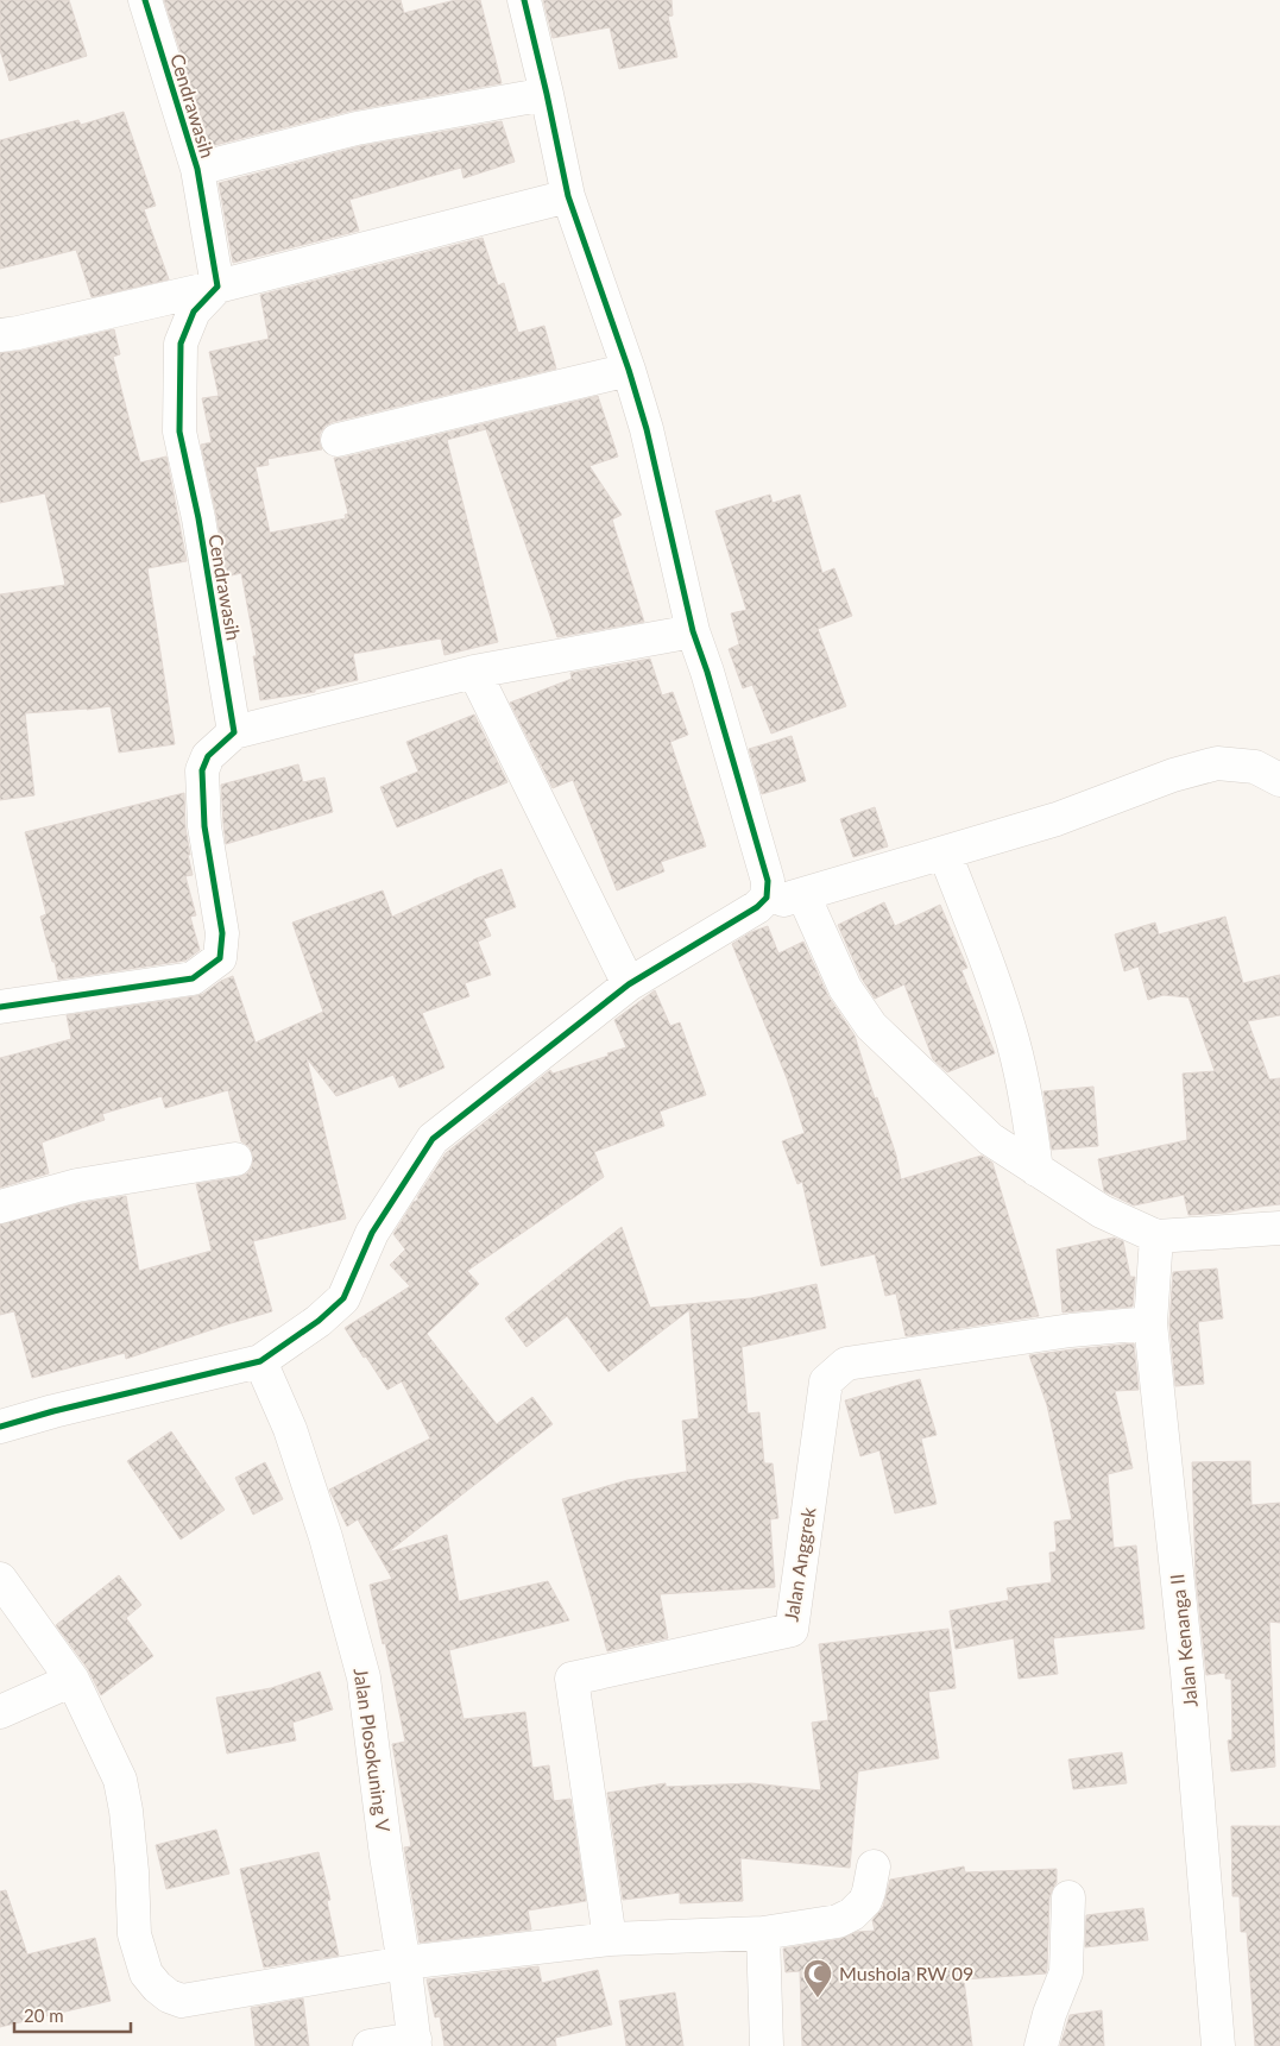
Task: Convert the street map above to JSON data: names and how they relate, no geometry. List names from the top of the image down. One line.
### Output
{"streets":{"street":["Cendrawasih","Jalan Anggrek","Jalan Kenanga II","Jalan Plosokuning V"]},"crossings":[["Jalan Anggrek","Jalan Kenanga II"]],"places":{"mosque":["Mushola RW 09"]},"scale_bar":"20 m"}
